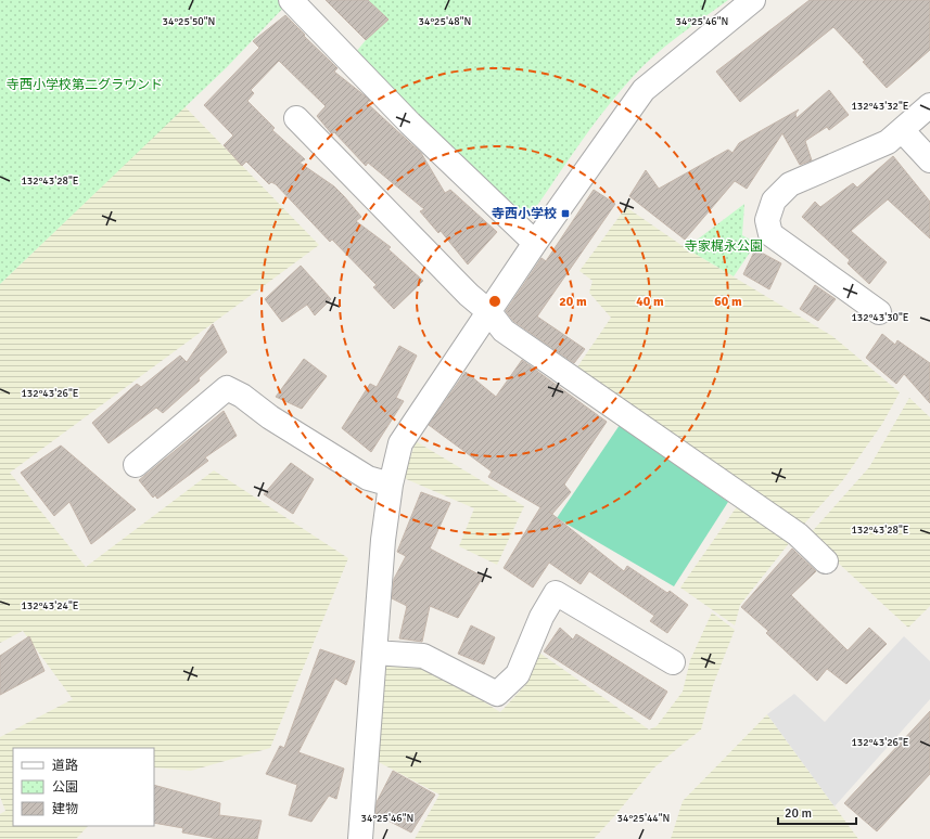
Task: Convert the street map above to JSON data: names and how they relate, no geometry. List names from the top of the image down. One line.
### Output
{"parks":["寺西小学校第二グラウンド","寺家梶永公園"],"places":{"transit":["寺西小学校"]},"legend":["道路","公園","建物"],"scale_bar":"20 m","coordinates":["34°25'48\"N","34°25'46\"N","34°25'50\"N","132°43'32\"E","132°43'28\"E","132°43'30\"E","132°43'26\"E","132°43'24\"E","34°25'44\"N"],"rings":["20 m","40 m","60 m"]}
